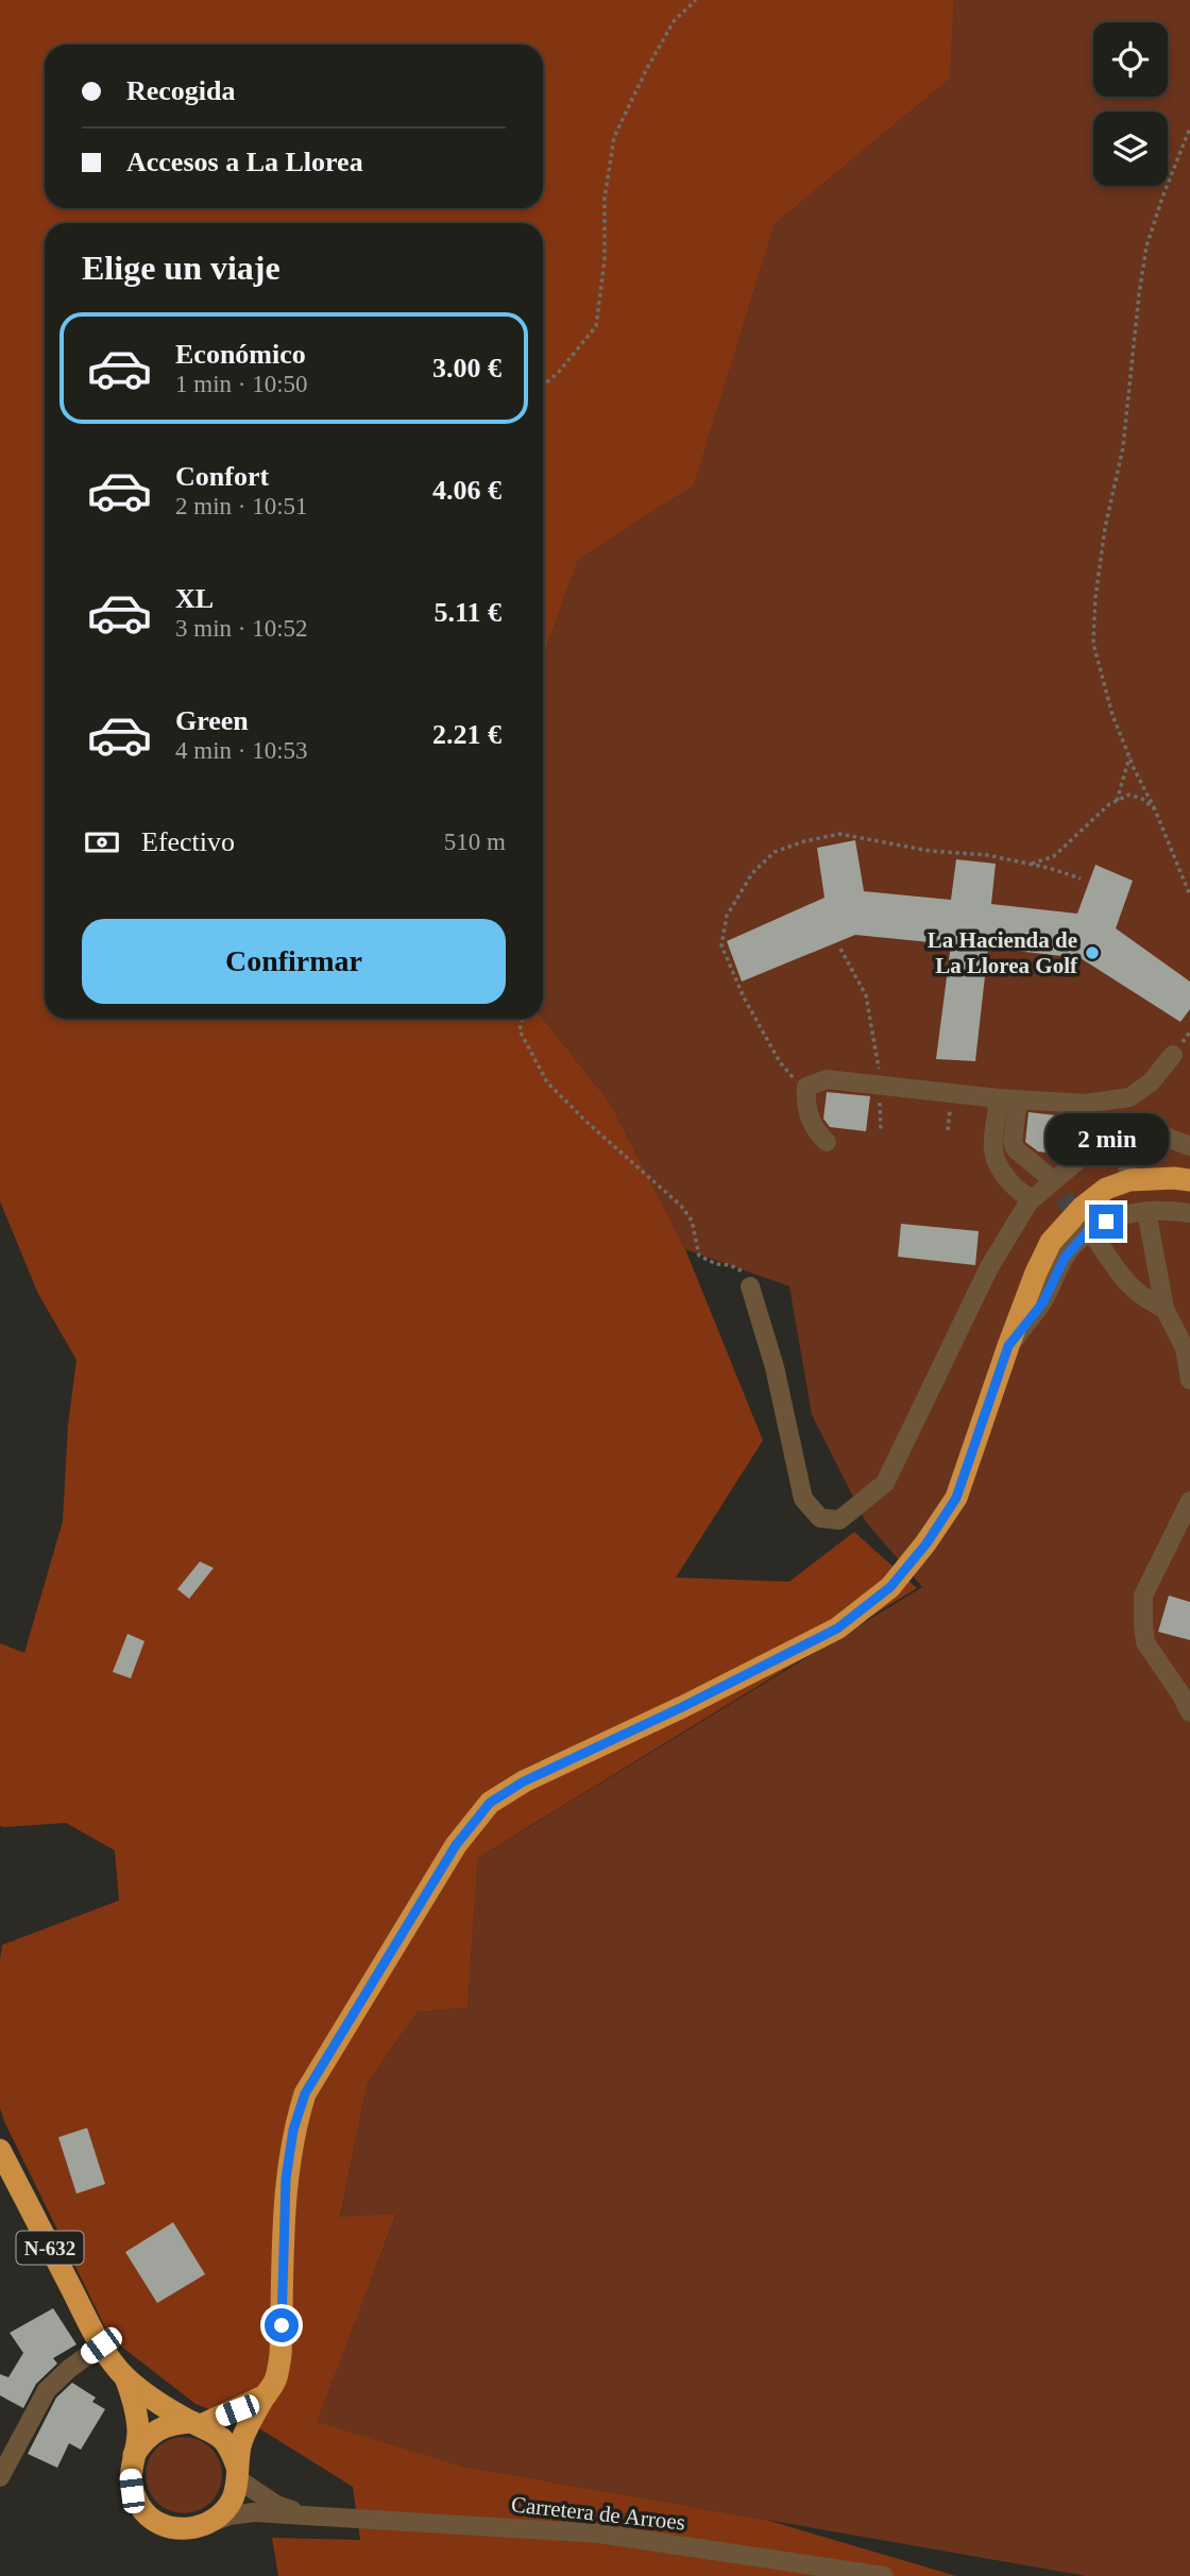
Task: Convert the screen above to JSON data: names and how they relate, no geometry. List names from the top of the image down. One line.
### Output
{"streets":{"highway":["N-632"],"street":["Carretera de Arroes"]},"places":["La Hacienda de La Llorea Golf"],"page":{"banner":["Recogida","Accesos a La Llorea"],"heading":"Elige un viaje","list":[{"name":"Económico","note":"1 min · 10:50","value":"3.00 €"},{"name":"Confort","note":"2 min · 10:51","value":"4.06 €"},{"name":"XL","note":"3 min · 10:52","value":"5.11 €"},{"name":"Green","note":"4 min · 10:53","value":"2.21 €"}],"pay":["Efectivo","510 m"],"buttons":"Confirmar","bubble":"2 min"}}
